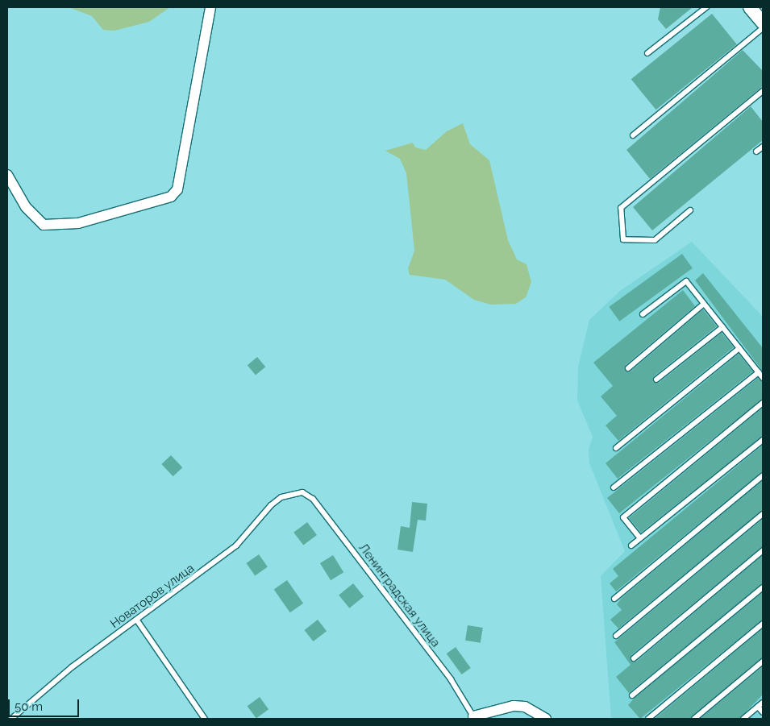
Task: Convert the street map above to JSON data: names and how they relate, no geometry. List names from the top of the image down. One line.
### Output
{"streets":{"lane":["Ленинградская улица","Новаторов улица"]},"crossings":[["Ленинградская улица","Новаторов улица"]],"scale_bar":"50 m"}
